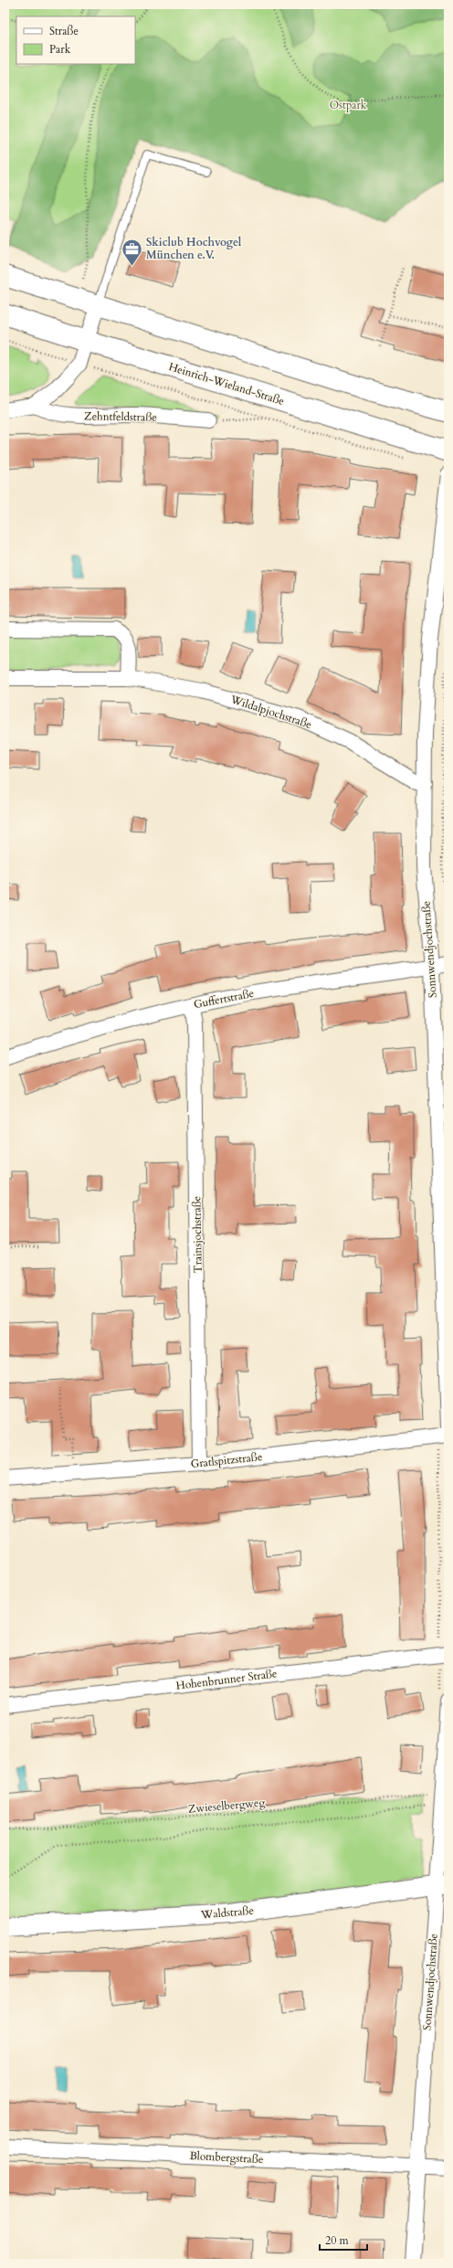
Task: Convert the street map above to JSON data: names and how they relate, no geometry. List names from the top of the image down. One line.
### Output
{"streets":{"main road":["Heinrich-Wieland-Straße"],"street":["Zehntfeldstraße","Wildalpjochstraße","Sonnwendjochstraße","Guffertstraße","Trainsjochstraße","Gratlspitzstraße","Hohenbrunner Straße","Waldstraße","Blombergstraße"],"path":["Zwieselbergweg"]},"crossings":[["Wildalpjochstraße","Sonnwendjochstraße"],["Sonnwendjochstraße","Guffertstraße"],["Sonnwendjochstraße","Zwieselbergweg"],["Sonnwendjochstraße","Waldstraße"],["Sonnwendjochstraße","Blombergstraße"],["Guffertstraße","Trainsjochstraße"],["Trainsjochstraße","Gratlspitzstraße"]],"parks":["Ostpark"],"places":{"office":["Skiclub Hochvogel München e.V."]},"legend":["Straße","Park"],"scale_bar":"20 m"}
